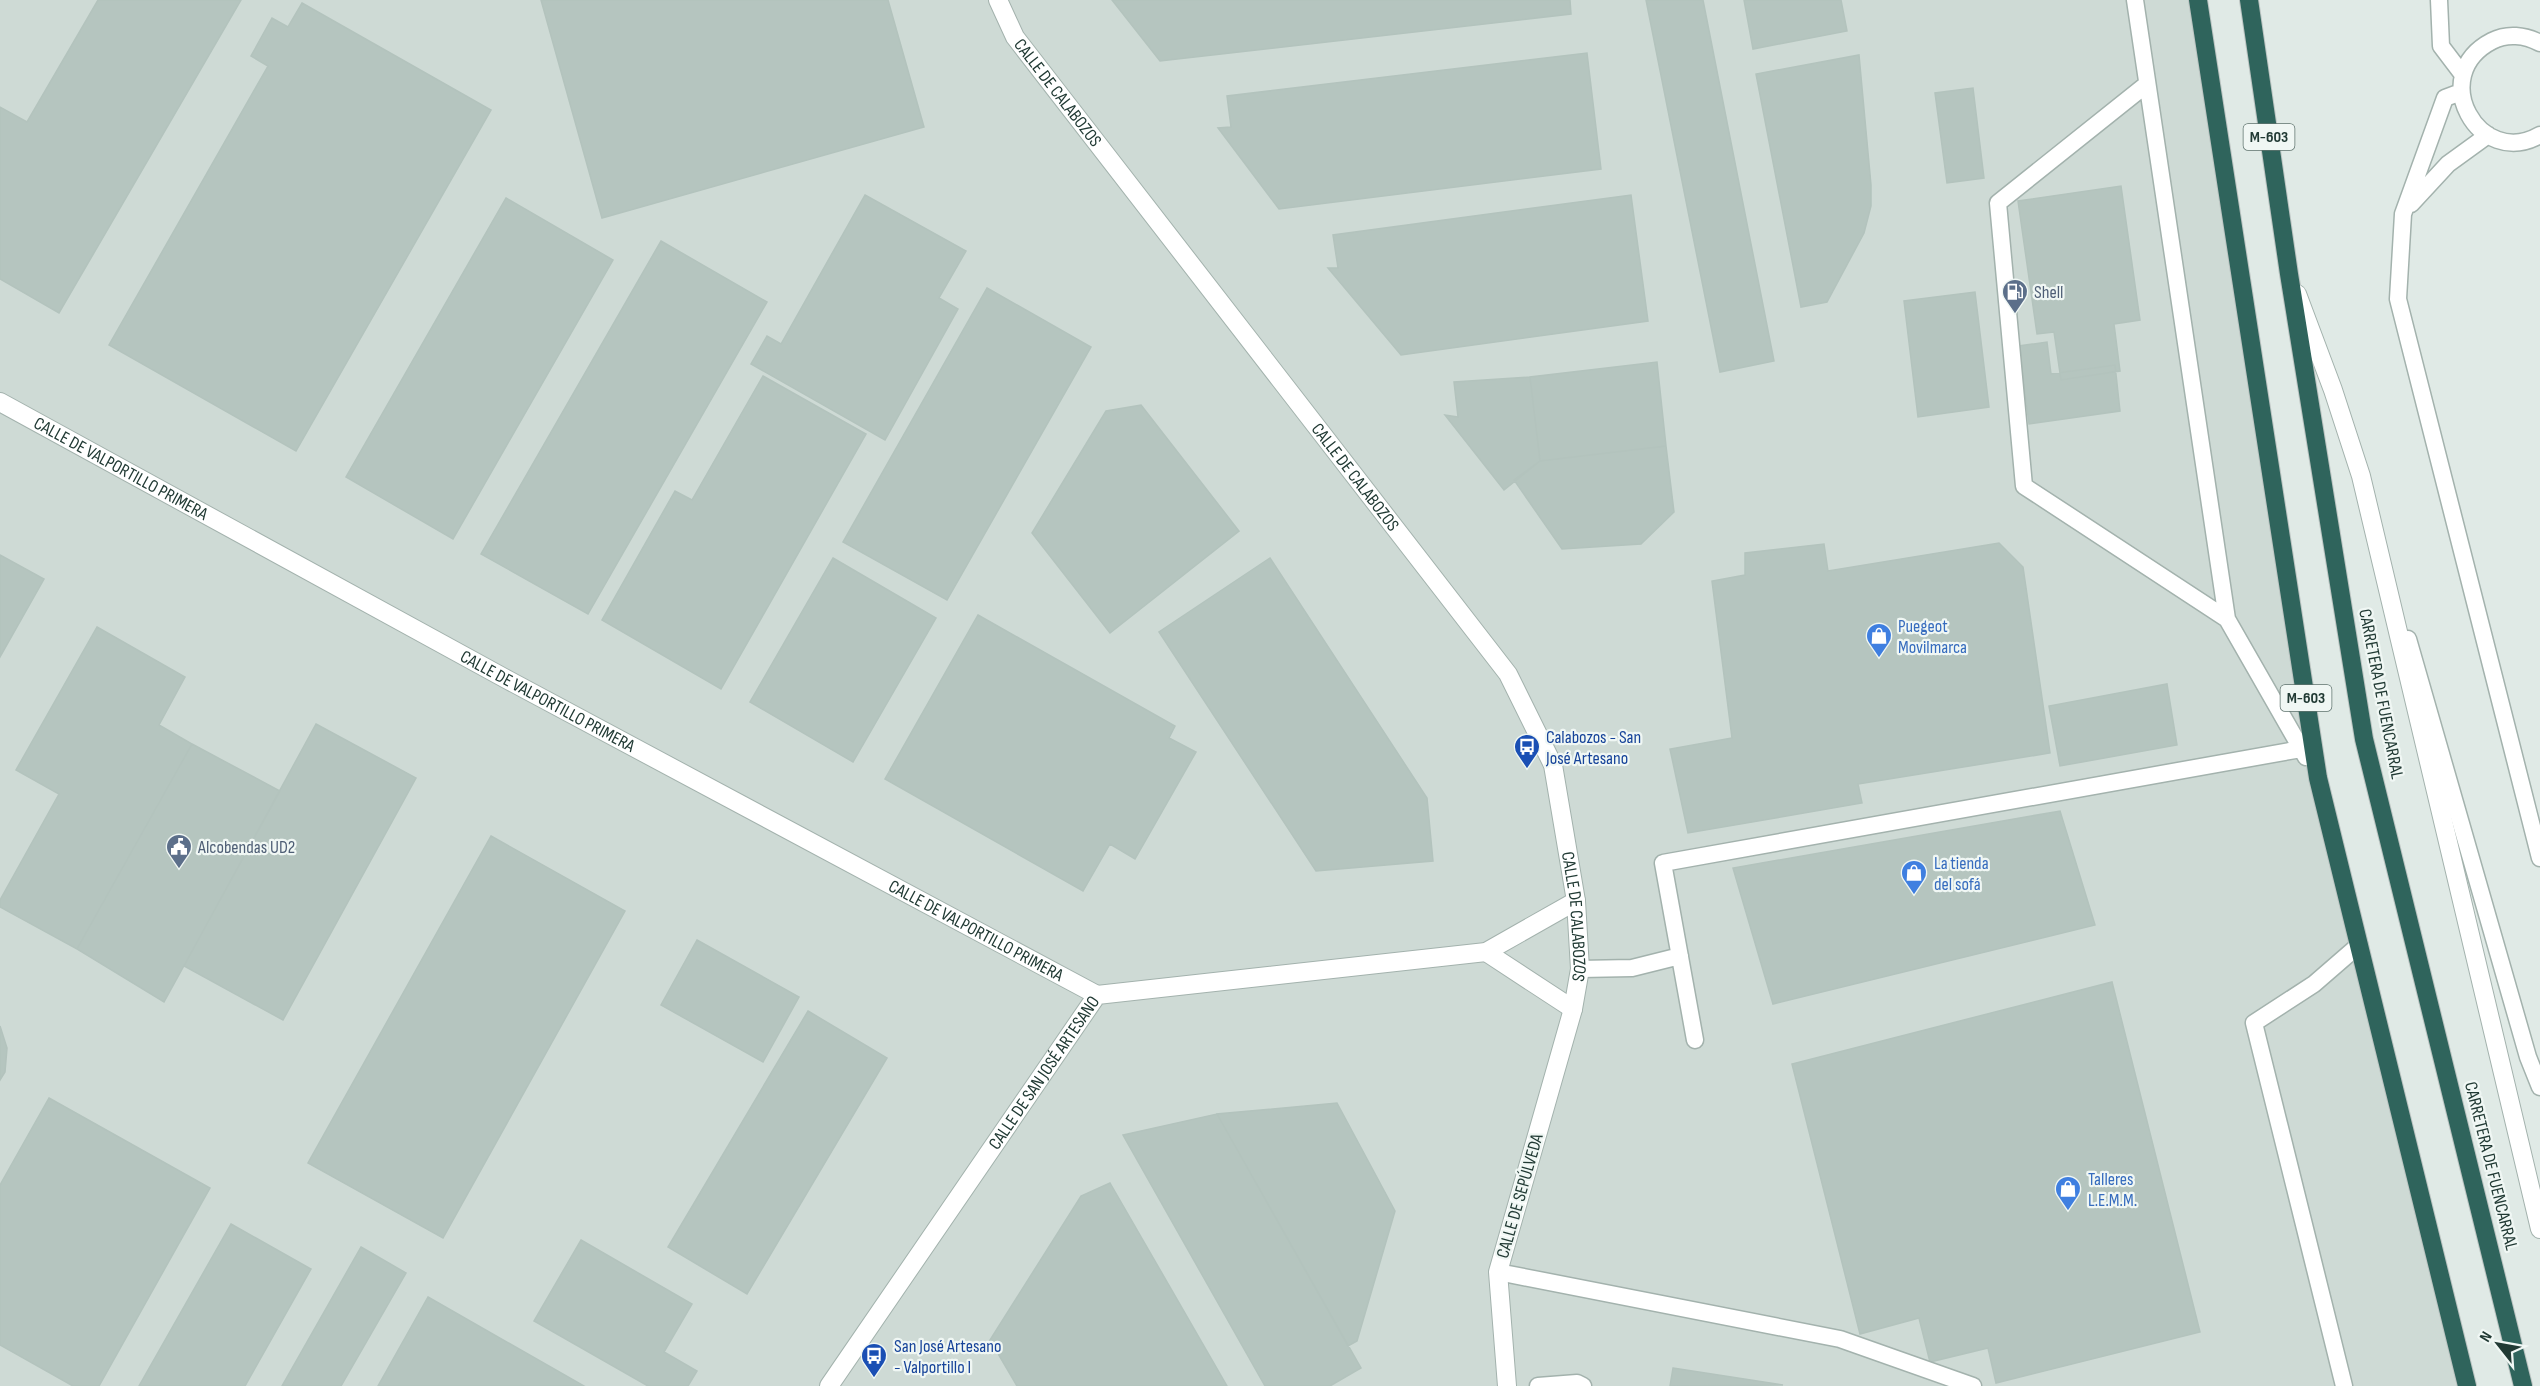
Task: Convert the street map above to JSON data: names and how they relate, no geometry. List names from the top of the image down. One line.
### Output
{"streets":{"highway":["M-603","CARRETERA DE FUENCARRAL"],"street":["CALLE DE CALABOZOS","CALLE DE VALPORTILLO PRIMERA","CALLE DE SAN JOSÉ ARTESANO","CALLE DE SEPÚLVEDA"]},"crossings":[["CALLE DE CALABOZOS","CALLE DE SAN JOSÉ ARTESANO"],["CALLE DE CALABOZOS","CALLE DE SEPÚLVEDA"],["CALLE DE VALPORTILLO PRIMERA","CALLE DE SAN JOSÉ ARTESANO"]],"places":{"fuel station":["Shell"],"shop":["Puegeot Movilmarca","La tienda del sofá","Talleres L.E.M.M."],"bus stop":["Calabozos - San José Artesano","San José Artesano - Valportillo I"],"public building":["Alcobendas UD2"]},"north":"top left"}
